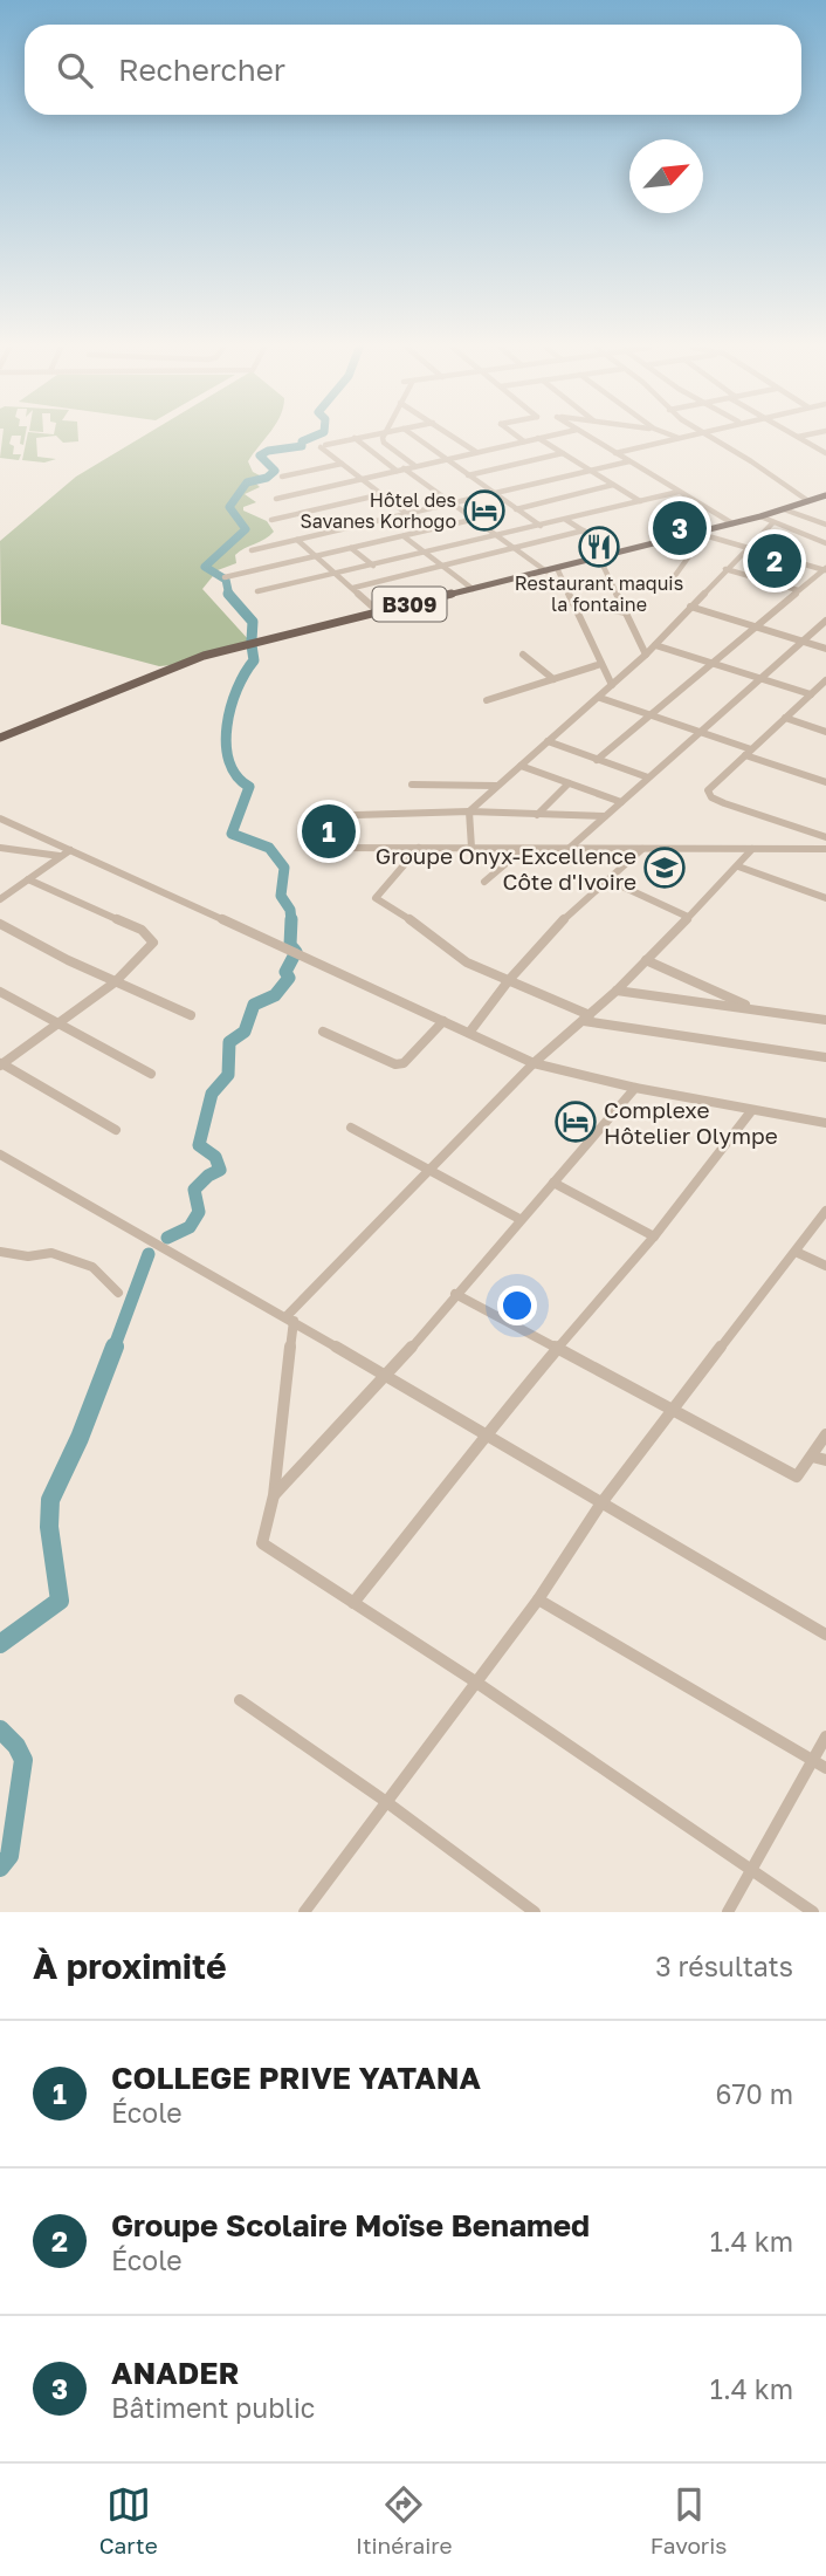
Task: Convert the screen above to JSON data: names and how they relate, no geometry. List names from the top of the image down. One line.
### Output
{"streets":{"main road":["B309"]},"places":{"hotel":["Hôtel des Savanes Korhogo","Complexe Hôtelier Olympe"],"restaurant":["Restaurant maquis la fontaine"],"school or university":["Groupe Onyx-Excellence Côte d'Ivoire"]},"north":"top right","page":{"search":"Rechercher","pins":["3","2","1"],"heading":["À proximité","3 résultats"],"list":[{"mark":"1","name":"COLLEGE PRIVE YATANA","note":"École","value":"670 m"},{"mark":"2","name":"Groupe Scolaire Moïse Benamed","note":"École","value":"1.4 km"},{"mark":"3","name":"ANADER","note":"Bâtiment public","value":"1.4 km"}],"nav":["Carte","Itinéraire","Favoris"]}}
